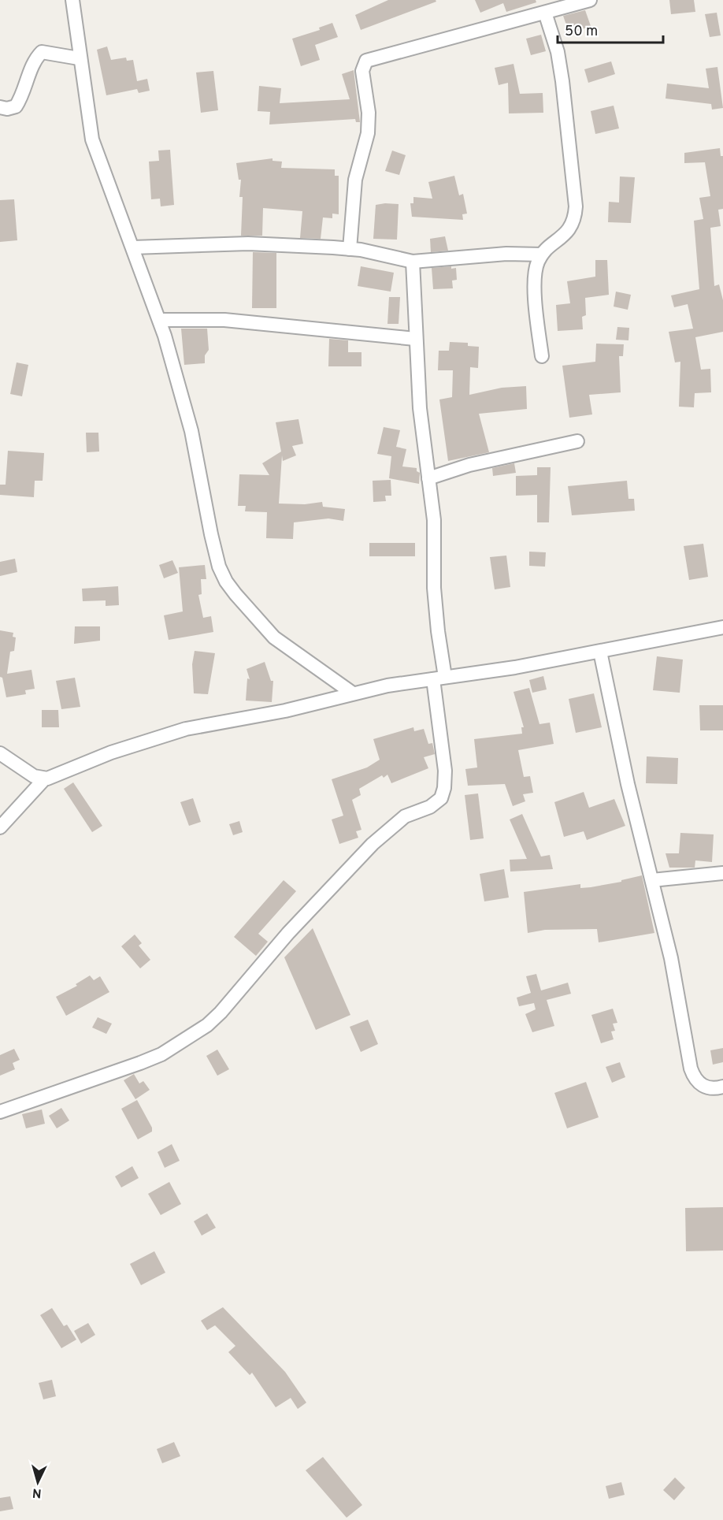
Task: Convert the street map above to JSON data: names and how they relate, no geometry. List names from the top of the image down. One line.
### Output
{"scale_bar":"50 m","north":"bottom"}
